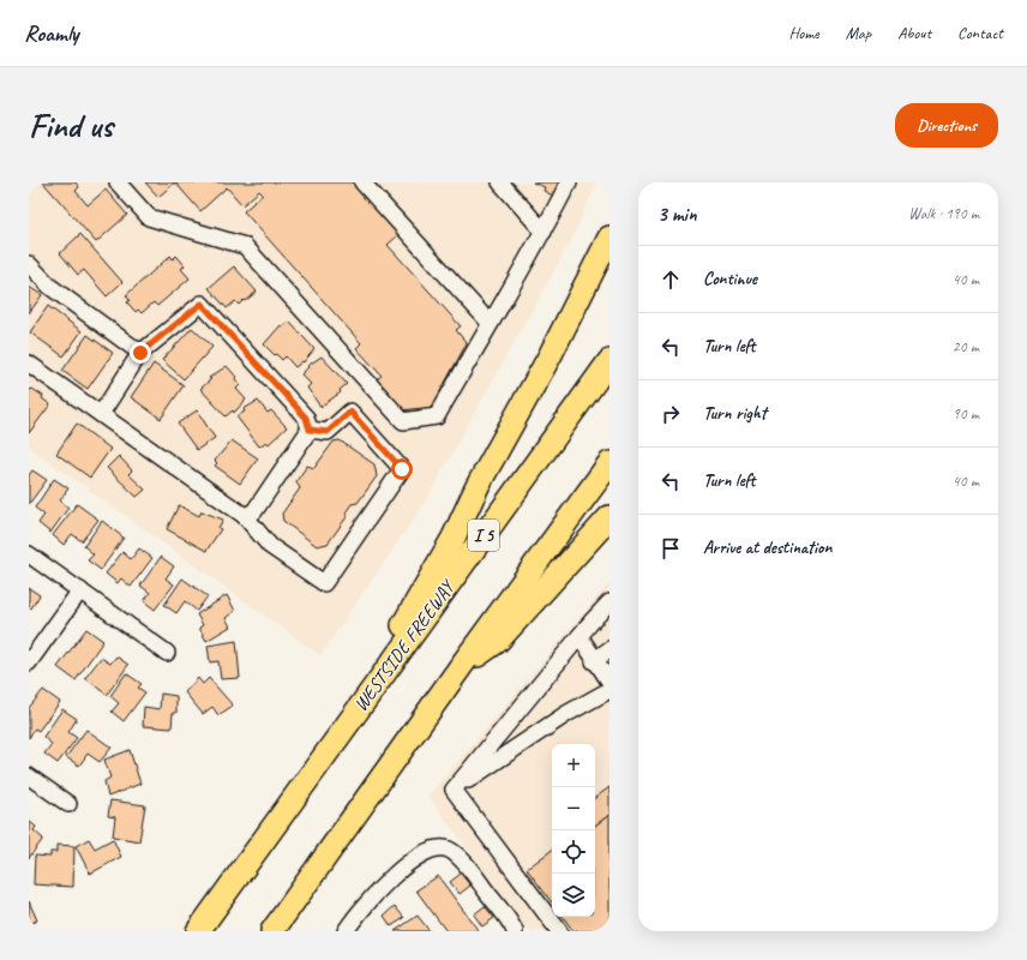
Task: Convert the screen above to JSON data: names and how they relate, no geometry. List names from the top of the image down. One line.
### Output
{"streets":{"highway":["I 5","WESTSIDE FREEWAY"]},"page":{"header":"Roamly","nav":["Home","Map","About","Contact"],"buttons":"Directions","title":"Find us","heading":["3 min","Walk · 190 m"],"list":[["Continue","40 m"],["Turn left","20 m"],["Turn right","90 m"],["Turn left","40 m"],"Arrive at destination"],"map_buttons":["+","−"]}}
